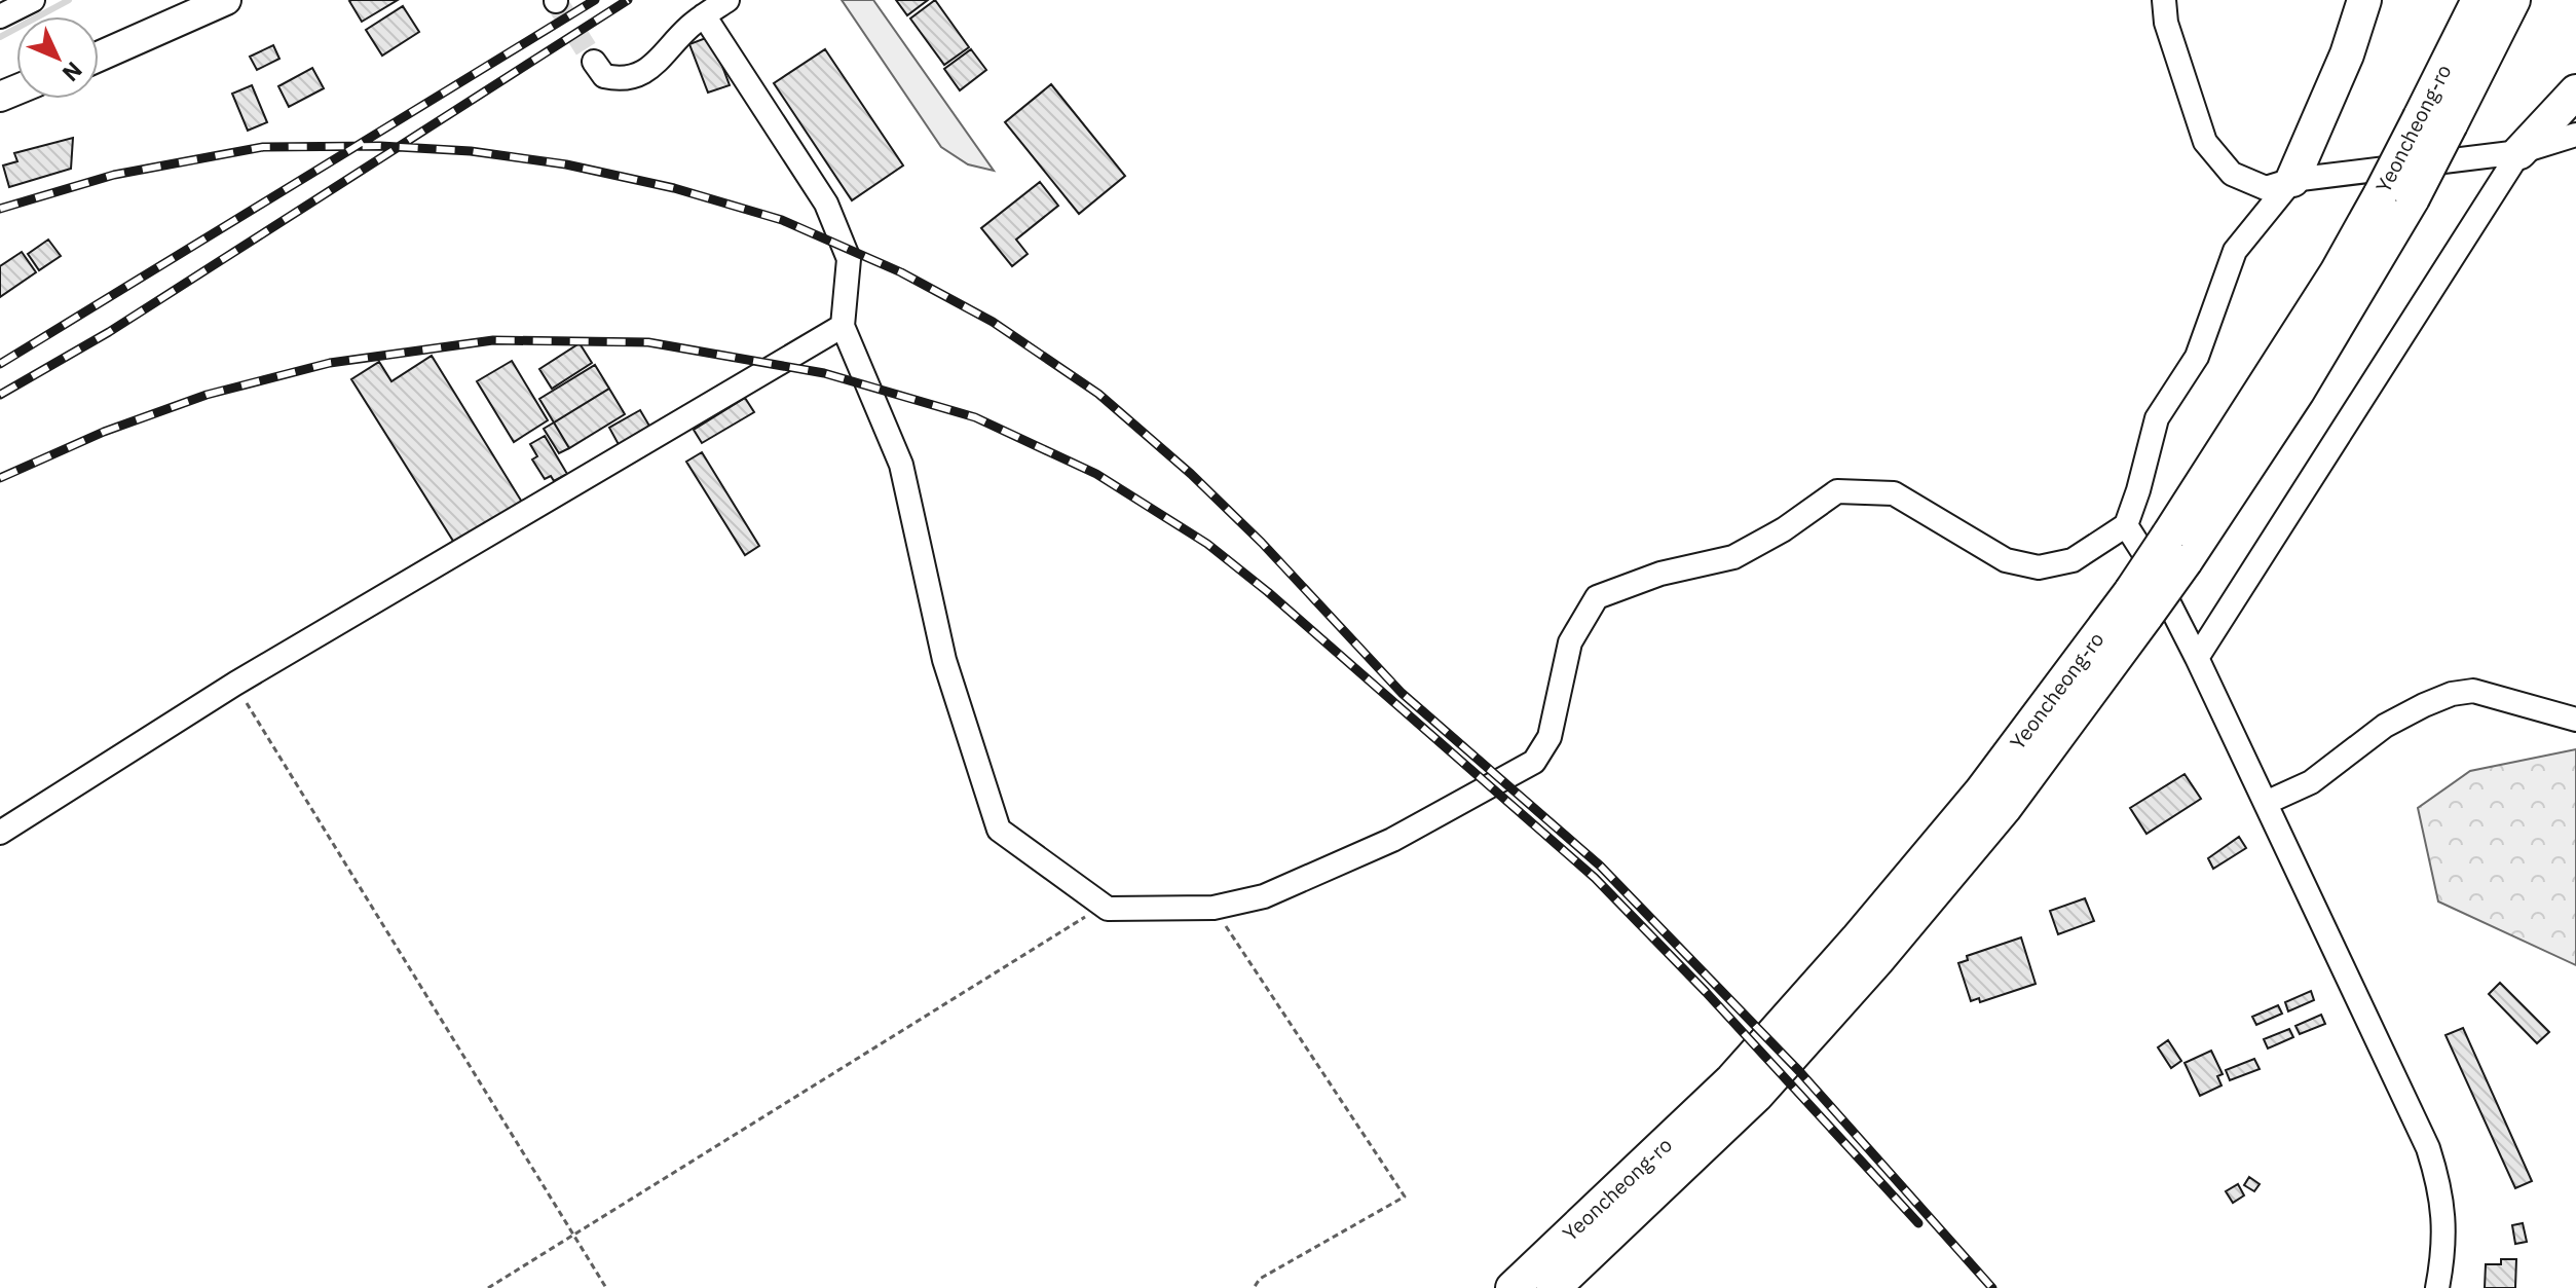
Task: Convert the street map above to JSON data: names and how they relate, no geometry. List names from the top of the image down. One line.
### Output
{"streets":{"highway":["Yeoncheong-ro"]},"north":"bottom right"}
